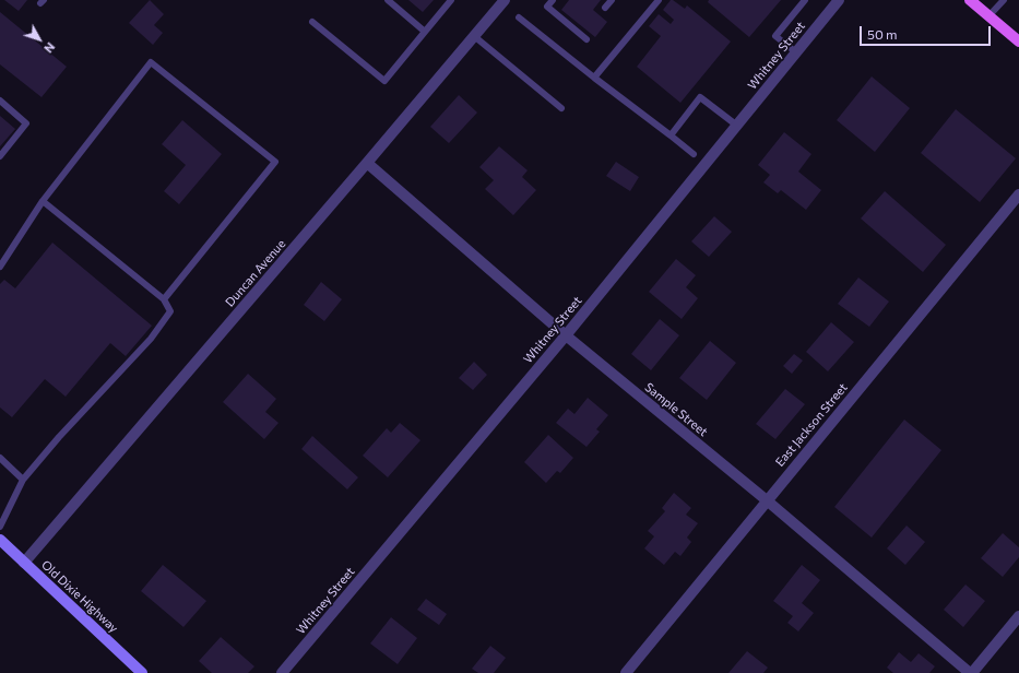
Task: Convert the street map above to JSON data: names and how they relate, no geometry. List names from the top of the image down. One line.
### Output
{"streets":{"street":["Whitney Street","Duncan Avenue","Sample Street","East Jackson Street","Old Dixie Highway"]},"crossings":[["Whitney Street","Sample Street"],["Duncan Avenue","Sample Street"],["Duncan Avenue","Old Dixie Highway"],["Sample Street","East Jackson Street"]],"scale_bar":"50 m","north":"bottom right"}
